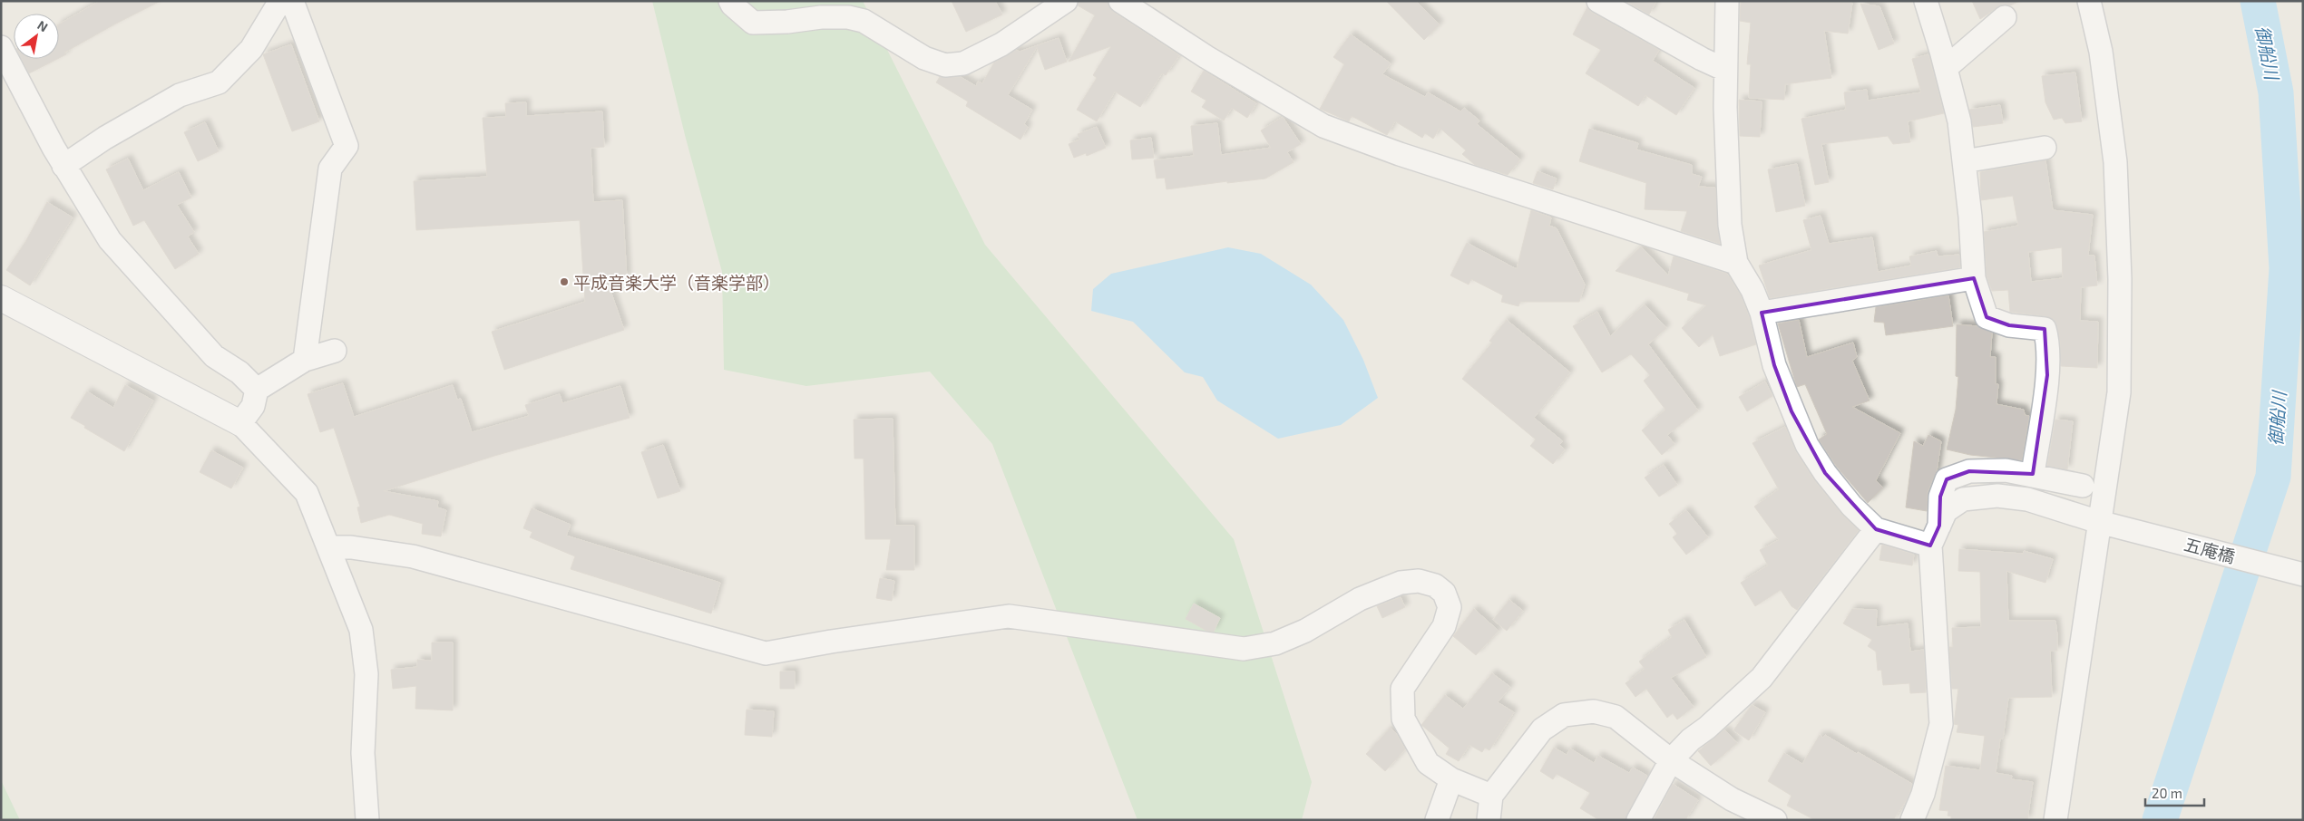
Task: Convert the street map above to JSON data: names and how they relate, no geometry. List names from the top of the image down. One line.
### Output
{"streets":{"street":["五庵橋"]},"water":["御船川"],"places":["平成音楽大学（音楽学部）"],"scale_bar":"20 m","north":"top right"}
